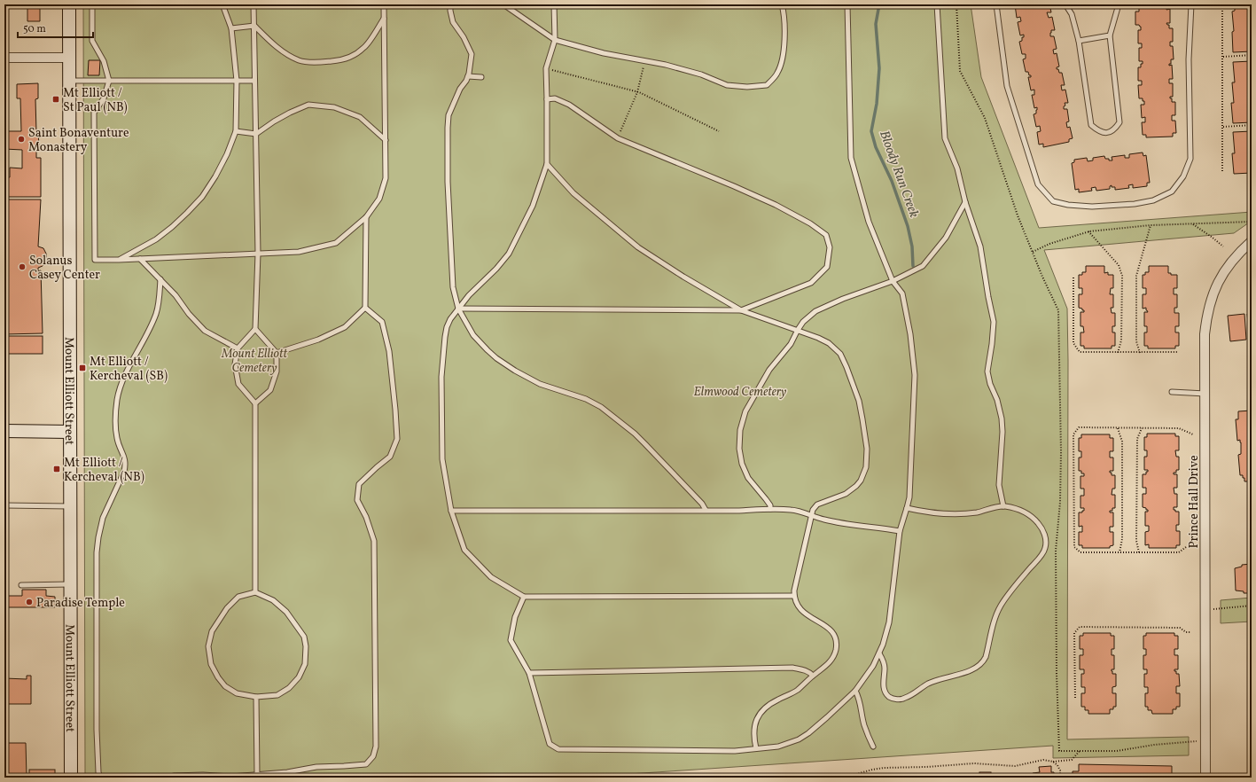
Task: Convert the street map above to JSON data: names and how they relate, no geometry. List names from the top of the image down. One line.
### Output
{"streets":{"main road":["Mount Elliott Street"],"street":["Prince Hall Drive"]},"water":["Bloody Run Creek"],"parks":["Mount Elliott Cemetery","Elmwood Cemetery"],"places":{"transit":["Mt Elliott / St Paul (NB)","Mt Elliott / Kercheval (SB)","Mt Elliott / Kercheval (NB)"],"other":["Saint Bonaventure Monastery","Solanus Casey Center","Paradise Temple"]},"scale_bar":"50 m"}
